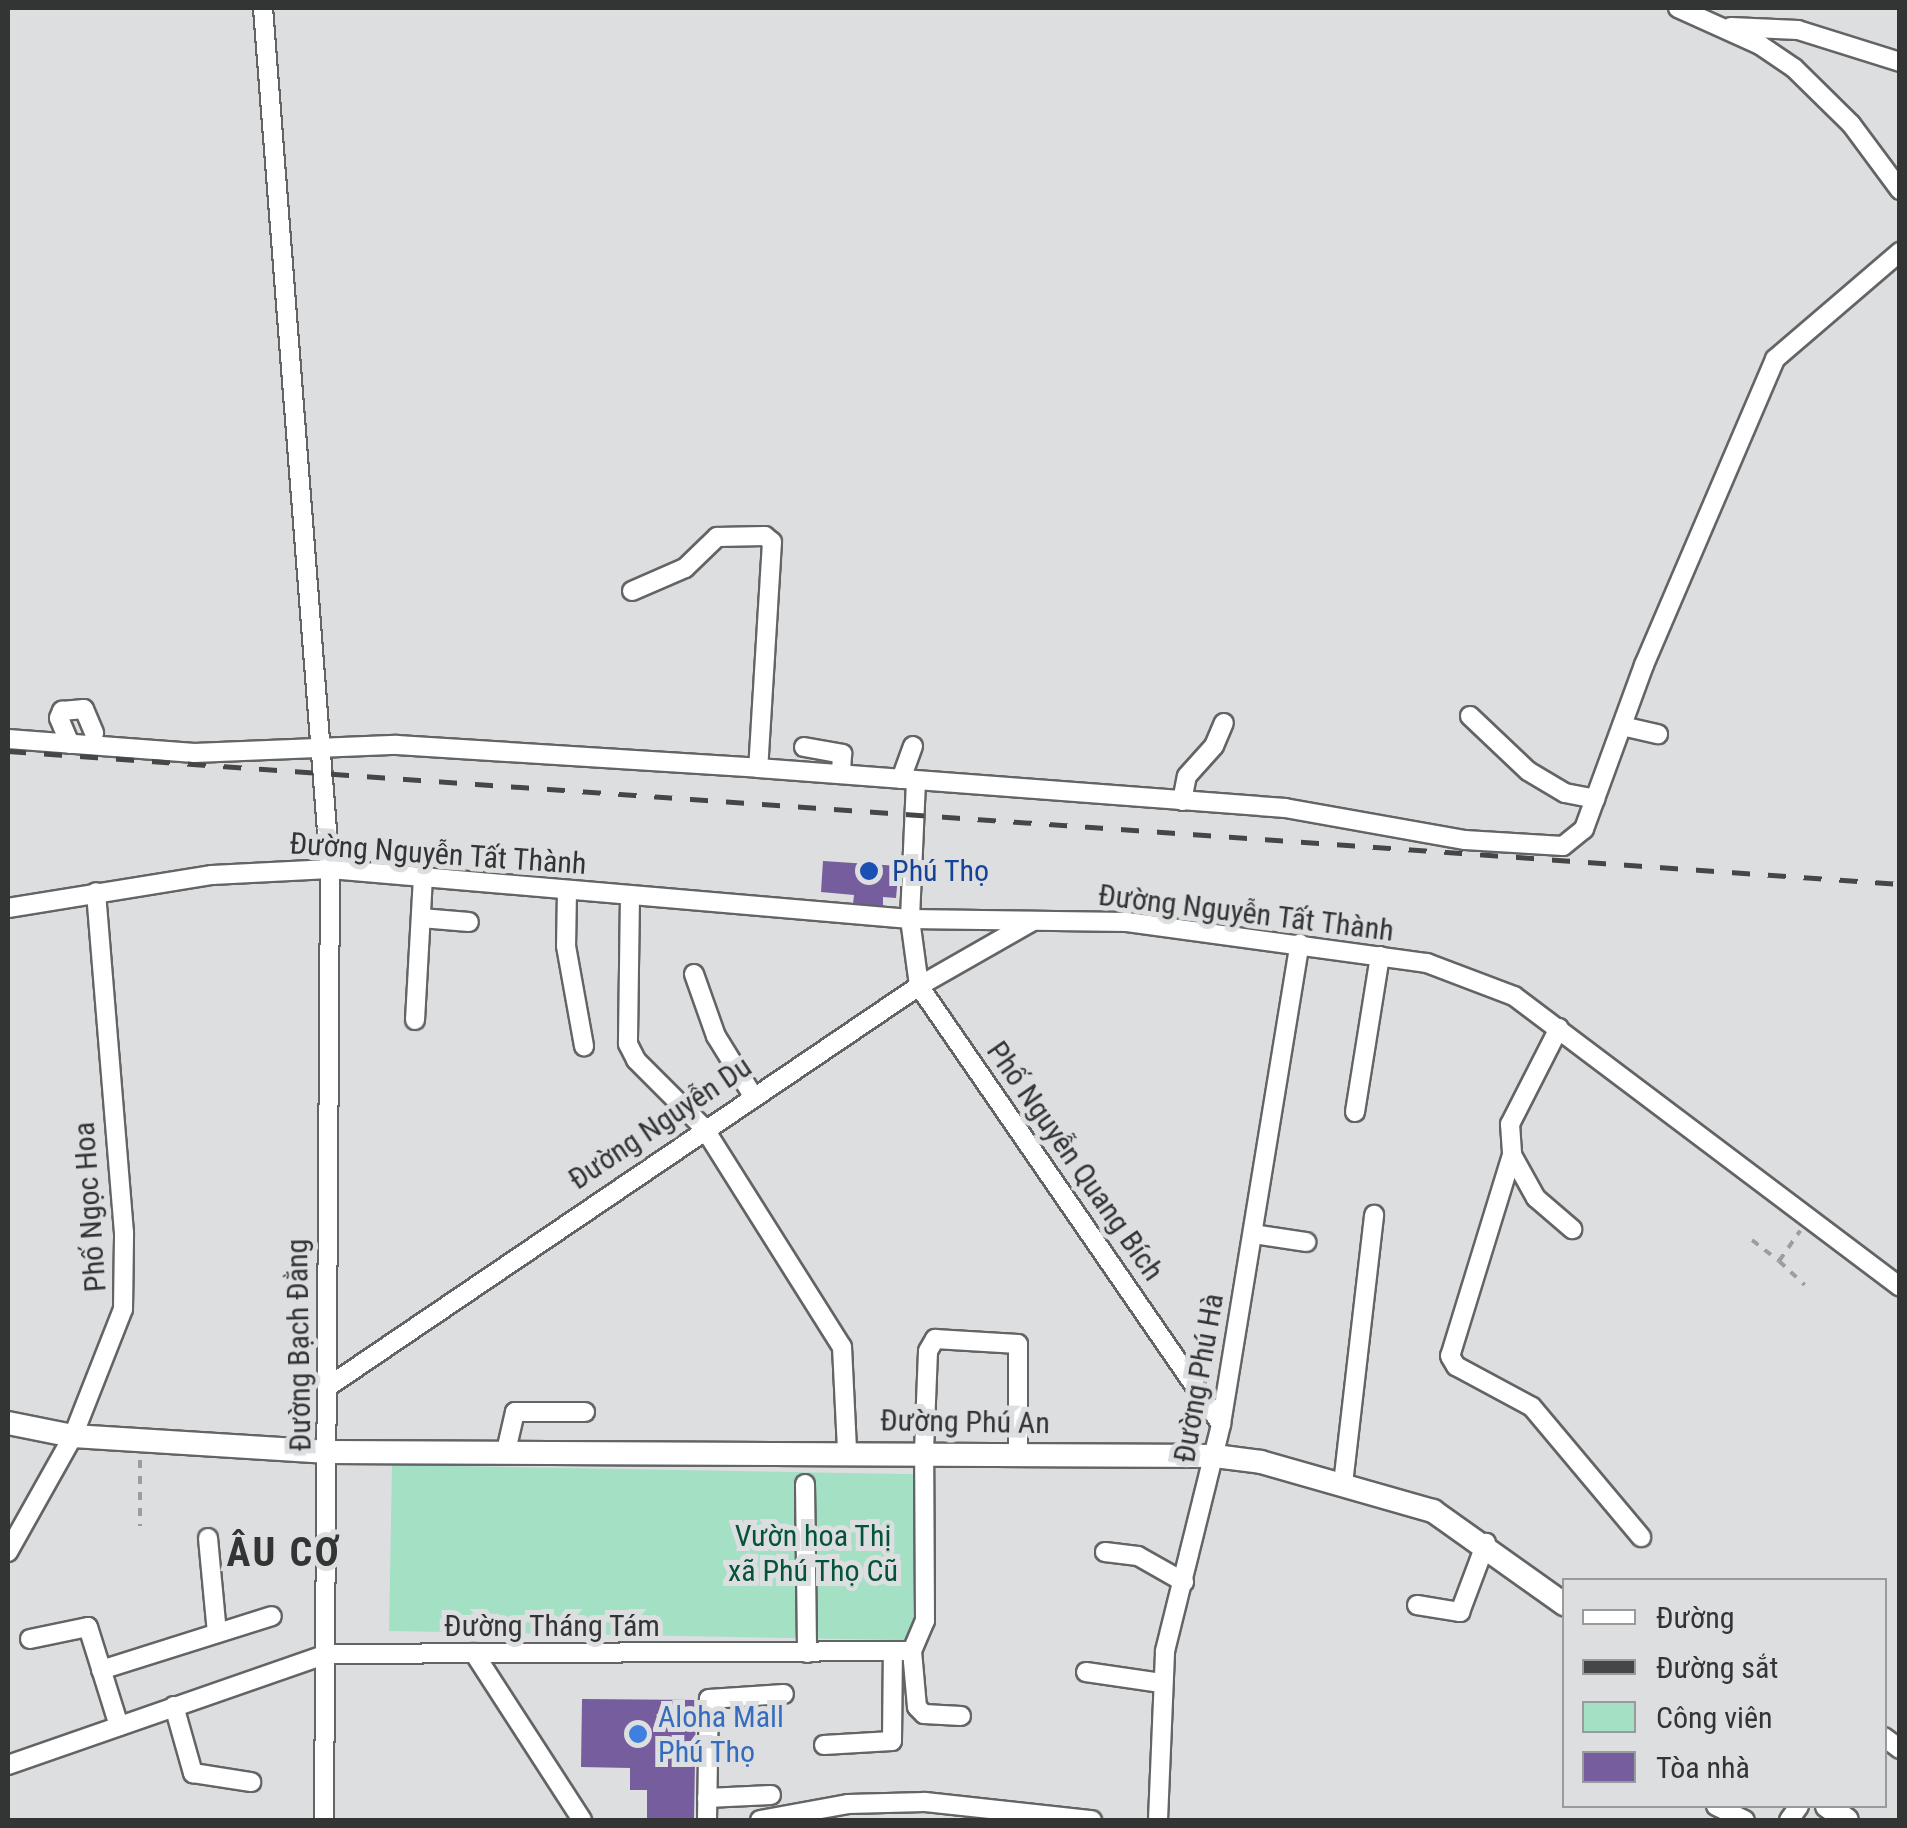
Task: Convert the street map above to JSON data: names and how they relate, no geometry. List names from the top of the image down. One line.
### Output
{"streets":{"main road":["Đường Phú An"],"street":["Đường Nguyễn Tất Thành","Đường Nguyễn Du","Phố Nguyễn Quang Bích","Phố Ngọc Hoa","Đường Bạch Đằng","Đường Phú Hà","Đường Tháng Tám"]},"crossings":[["Đường Nguyễn Tất Thành","Đường Nguyễn Du"],["Đường Nguyễn Tất Thành","Phố Nguyễn Quang Bích"],["Đường Nguyễn Tất Thành","Phố Ngọc Hoa"],["Đường Nguyễn Tất Thành","Đường Bạch Đằng"],["Đường Nguyễn Tất Thành","Đường Phú Hà"],["Đường Nguyễn Du","Phố Nguyễn Quang Bích"],["Đường Nguyễn Du","Đường Bạch Đằng"],["Phố Nguyễn Quang Bích","Đường Phú Hà"],["Đường Bạch Đằng","Đường Phú An"],["Đường Bạch Đằng","Đường Tháng Tám"],["Đường Phú Hà","Đường Phú An"]],"districts":["ÂU CƠ"],"parks":["Vườn hoa Thị xã Phú Thọ Cũ"],"places":["Phú Thọ","Aloha Mall Phú Thọ"],"legend":["Đường","Đường sắt","Công viên","Tòa nhà"]}
